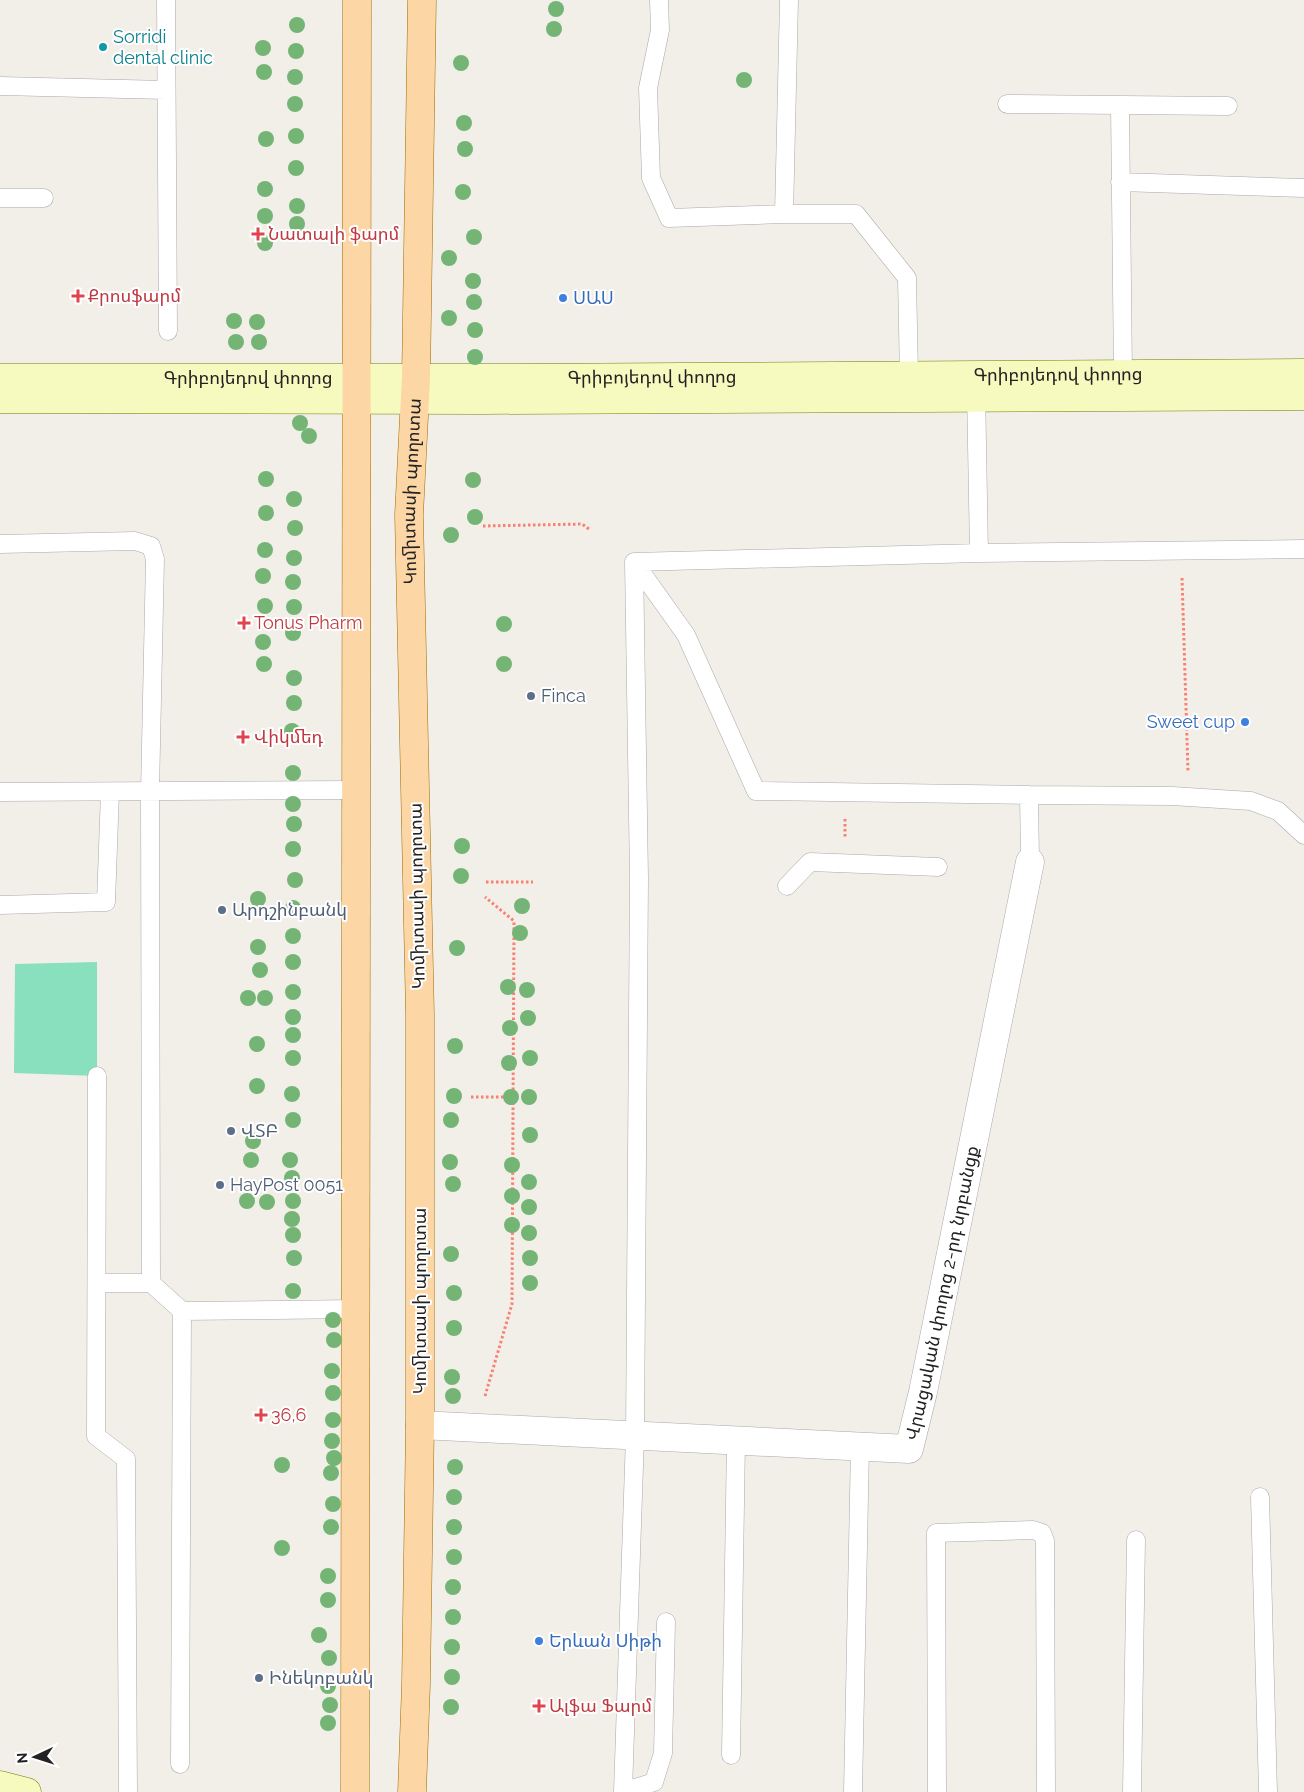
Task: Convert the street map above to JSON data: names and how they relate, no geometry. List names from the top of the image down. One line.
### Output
{"streets":{"main road":["Կոմիտասի պողոտա"],"street":["Գրիբոյեդով փողոց","Վրացական փողոց 2-րդ նրբանցք"]},"crossings":[["Գրիբոյեդով փողոց","Կոմիտասի պողոտա"],["Կոմիտասի պողոտա","Վրացական փողոց 2-րդ նրբանցք"]],"places":{"other":["Sorridi dental clinic","ՍԱՍ","Finca","Sweet cup","Արդշինբանկ","ՎՏԲ","HayPost 0051","Երևան Սիթի","Ինեկոբանկ"],"health":["Նատալի ֆարմ","Քրոսֆարմ","Tonus Pharm","Վիկմեդ","36,6","Ալֆա Ֆարմ"]},"north":"left"}
